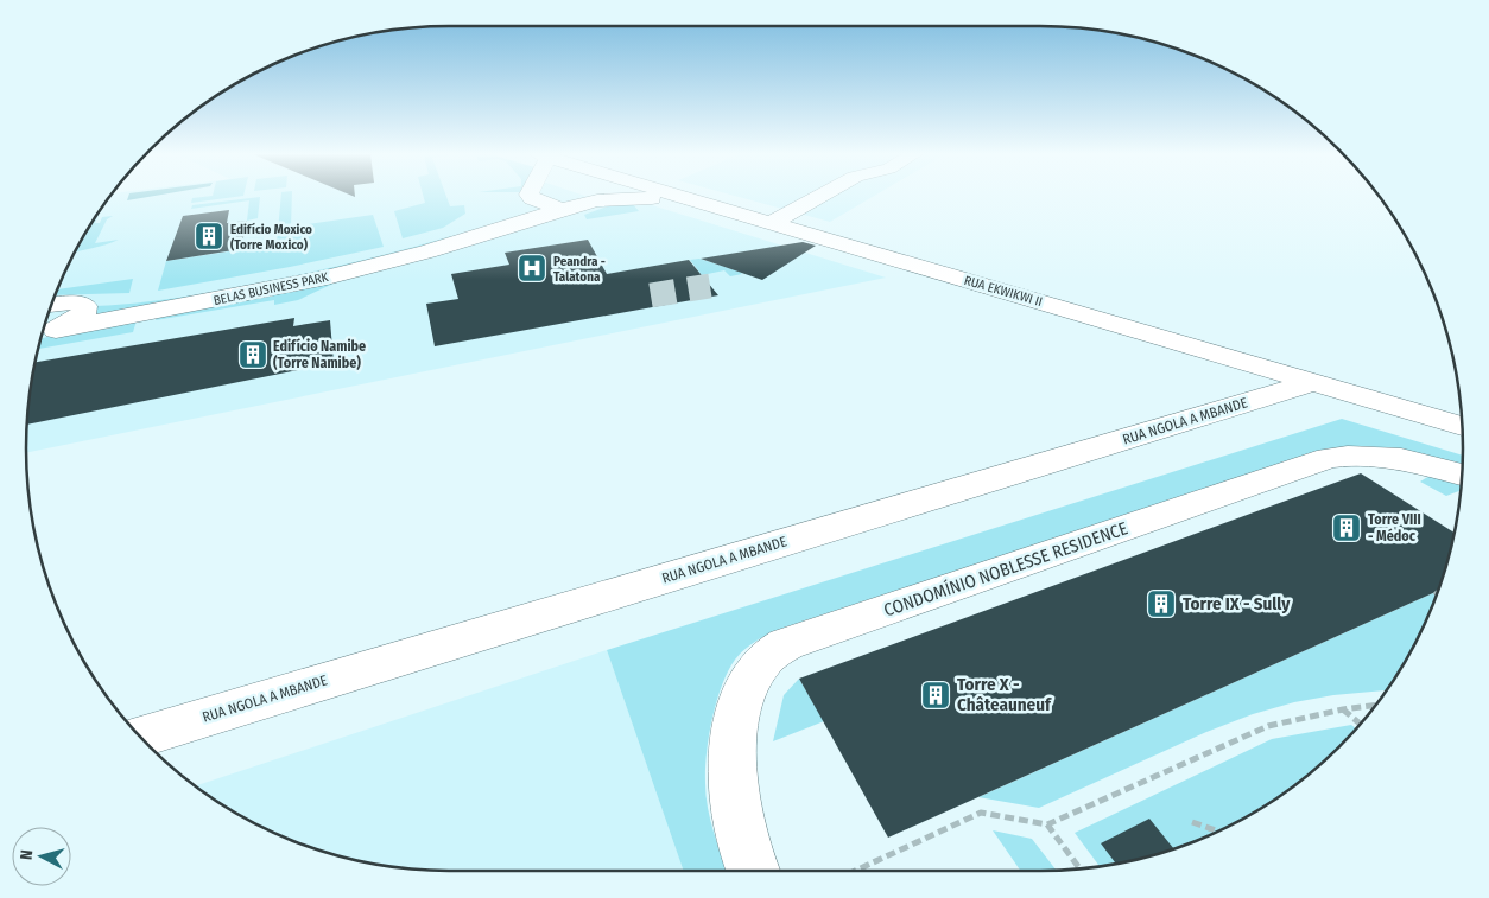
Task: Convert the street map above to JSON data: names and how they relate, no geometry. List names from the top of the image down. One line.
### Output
{"streets":{"street":["BELAS BUSINESS PARK","RUA EKWIKWI II","RUA NGOLA A MBANDE","CONDOMÍNIO NOBLESSE RESIDENCE"]},"crossings":[["BELAS BUSINESS PARK","RUA EKWIKWI II"],["RUA EKWIKWI II","RUA NGOLA A MBANDE"]],"places":{"building":["Edifício Moxico (Torre Moxico)","Edifício Namibe (Torre Namibe)","Torre VIII - Médoc","Torre IX - Sully","Torre X - Châteauneuf"],"hospital":["Peandra - Talatona"]},"north":"left"}
